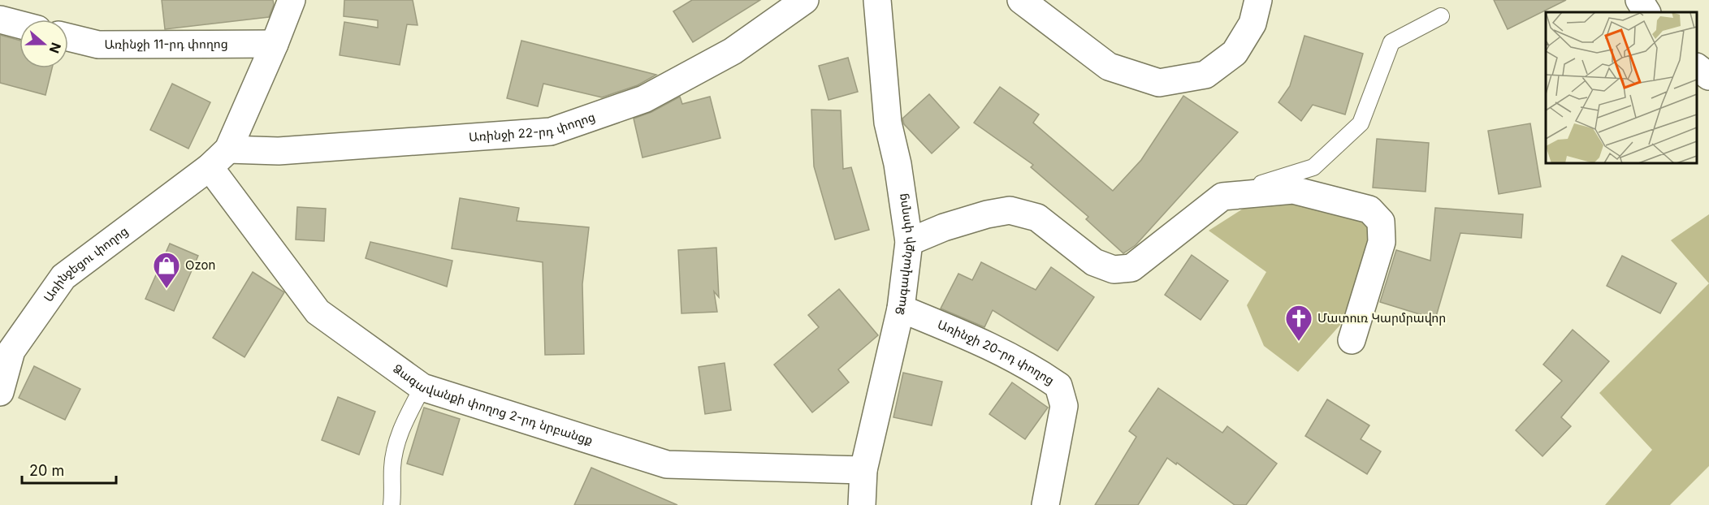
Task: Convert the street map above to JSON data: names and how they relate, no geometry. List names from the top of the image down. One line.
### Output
{"streets":{"street":["Առինջի 11-րդ փողոց","Առինջի 22-րդ փողոց","Ձագավանքի փողոց","Առինջեցու փողոց","Առինջի 20-րդ փողոց","Ձագավանքի փողոց 2-րդ նրբանցք"]},"crossings":[["Առինջի 22-րդ փողոց","Առինջեցու փողոց"],["Առինջի 22-րդ փողոց","Ձագավանքի փողոց 2-րդ նրբանցք"],["Ձագավանքի փողոց","Առինջի 20-րդ փողոց"],["Ձագավանքի փողոց","Ձագավանքի փողոց 2-րդ նրբանցք"],["Առինջեցու փողոց","Ձագավանքի փողոց 2-րդ նրբանցք"]],"places":{"shop":["Ozon"],"church":["Մատուռ Կարմրավոր"]},"scale_bar":"20 m","north":"right"}
